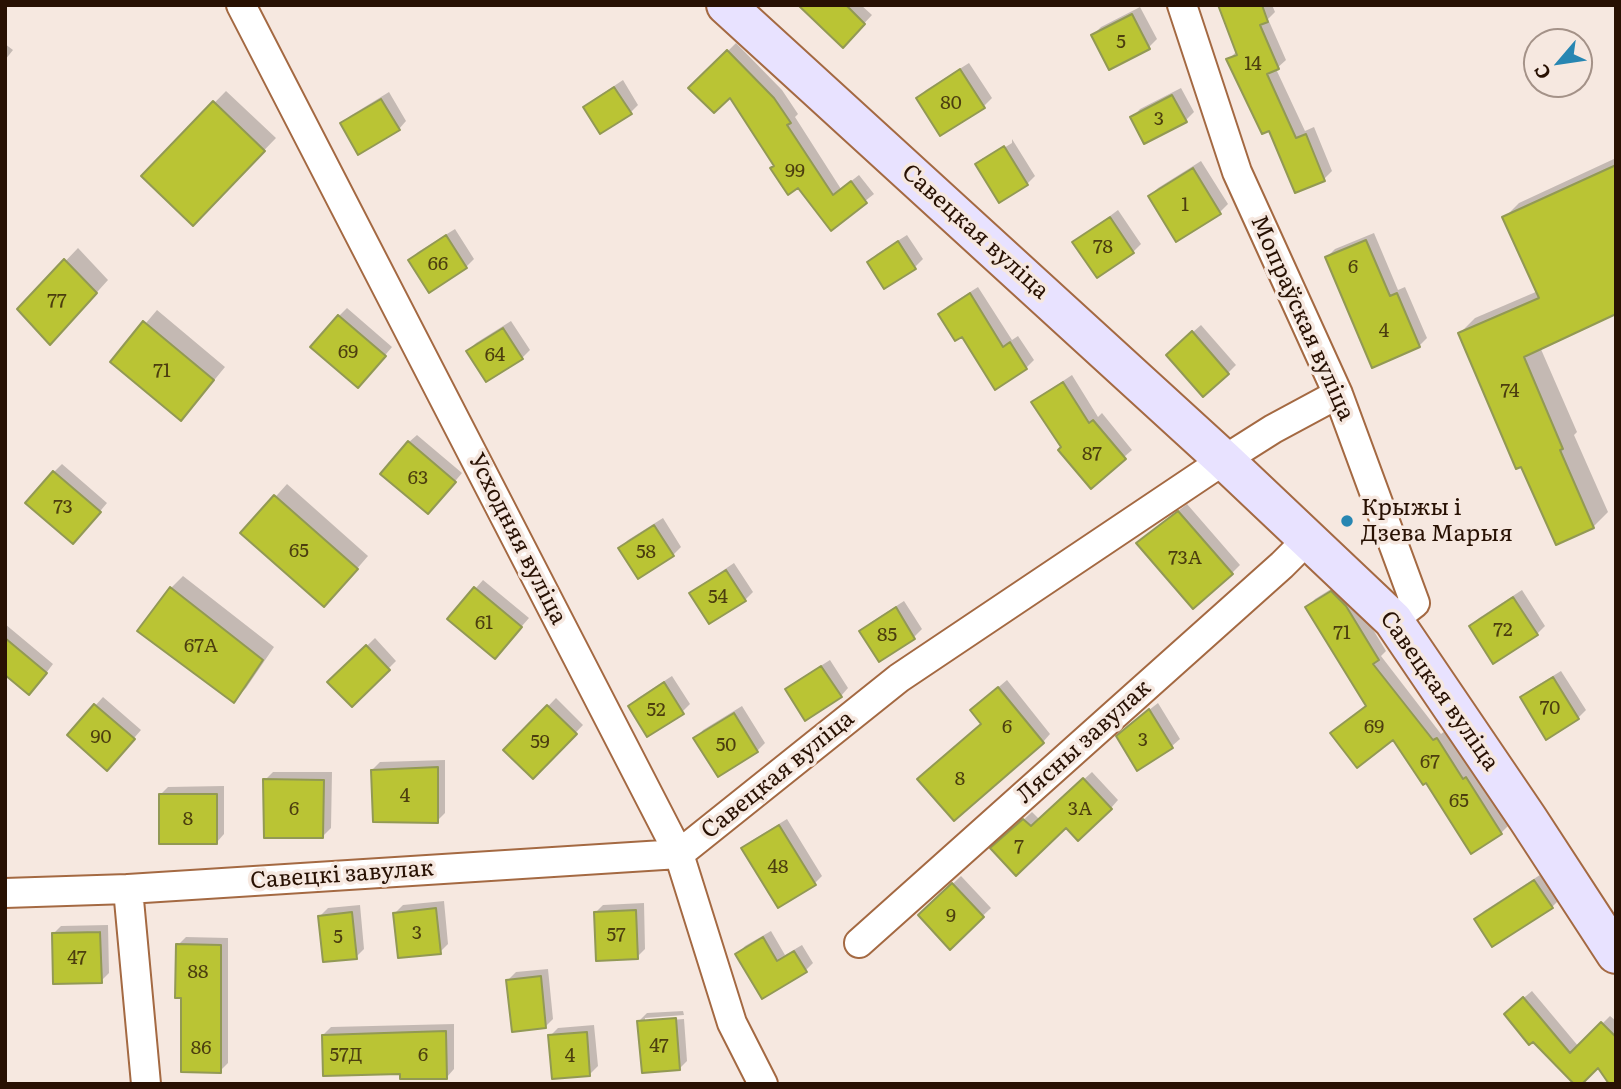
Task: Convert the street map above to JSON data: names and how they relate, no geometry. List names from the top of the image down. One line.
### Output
{"streets":{"street":["Савецкая вуліца","Мопраўская вуліца","Усходняя вуліца","Лясны завулак","Савецкі завулак"]},"crossings":[["Савецкая вуліца","Мопраўская вуліца"],["Савецкая вуліца","Усходняя вуліца"],["Савецкая вуліца","Лясны завулак"],["Савецкая вуліца","Савецкі завулак"],["Усходняя вуліца","Савецкі завулак"]],"places":["Крыжы і Дзева Марыя"],"house_numbers":["5","14","80","3","99","1","78","66","6","77","4","69","64","71","74","87","63","73","65","58","73А","54","61","72","71","85","67А","70","52","6","69","90","3","59","50","67","8","4","65","6","3А","8","7","48","9","3","57","5","47","88","47","86","57Д","6","4"],"north":"bottom left"}
